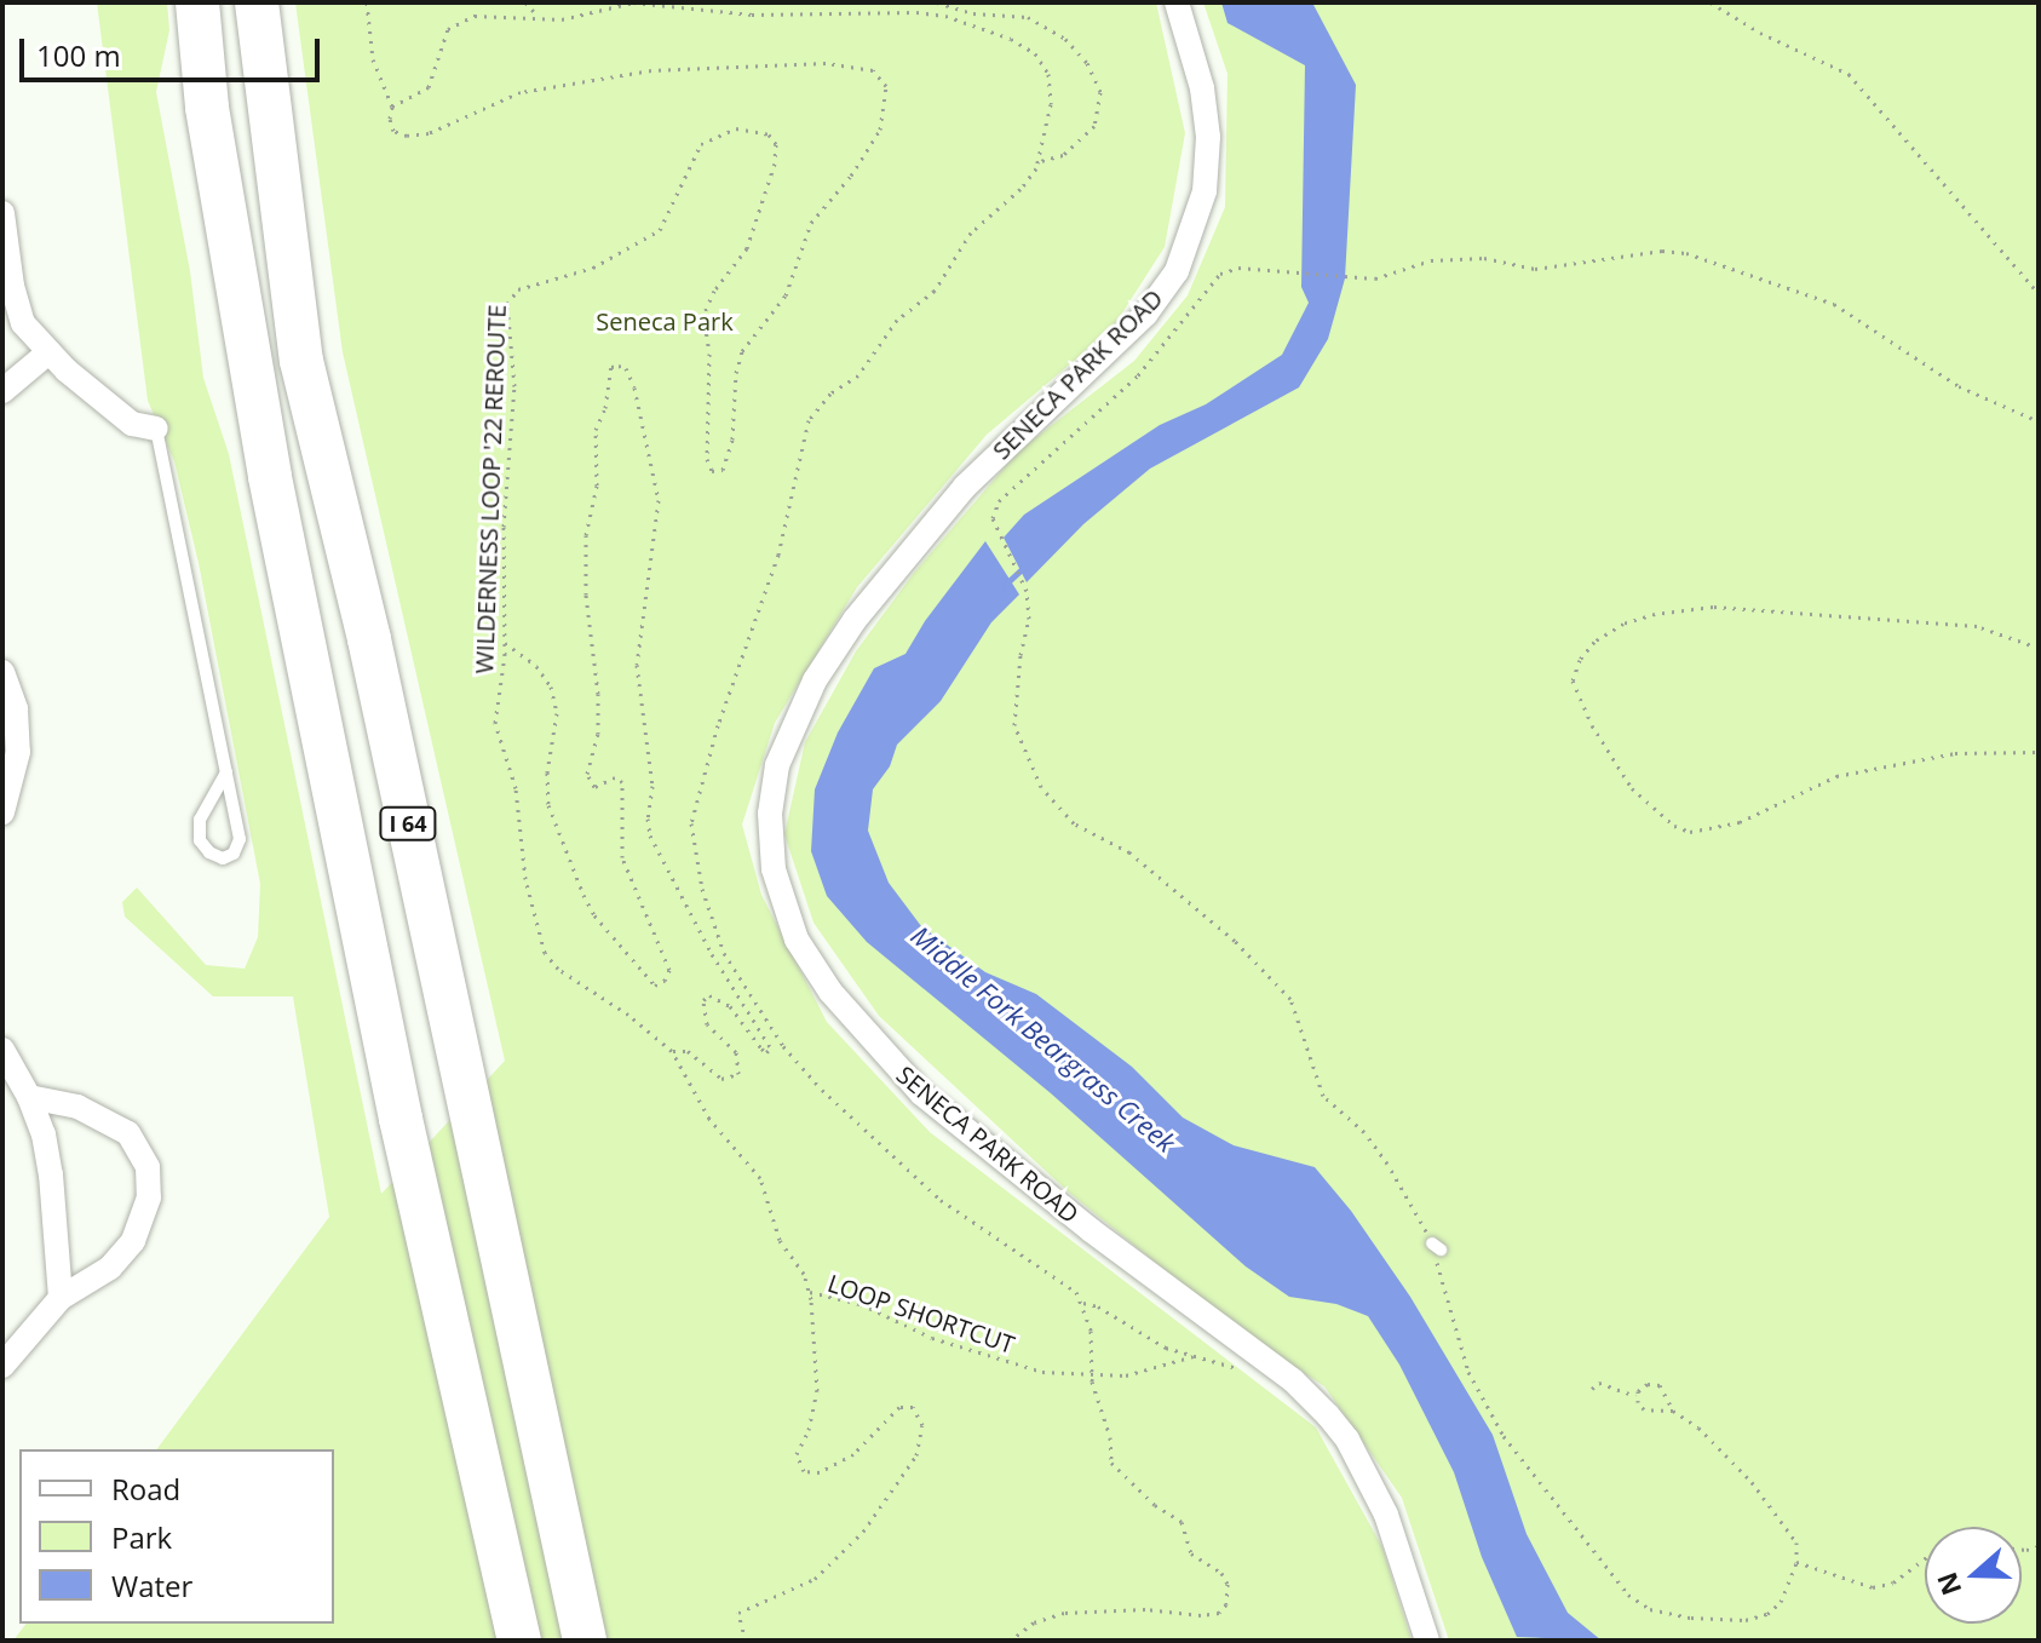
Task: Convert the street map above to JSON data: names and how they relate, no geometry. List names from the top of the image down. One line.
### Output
{"streets":{"highway":["I 64"],"street":["SENECA PARK ROAD"],"path":["WILDERNESS LOOP '22 REROUTE","LOOP SHORTCUT"]},"crossings":[["WILDERNESS LOOP '22 REROUTE","LOOP SHORTCUT"]],"water":["Middle Fork Beargrass Creek"],"parks":["Seneca Park"],"legend":["Road","Park","Water"],"scale_bar":"100 m","north":"left"}
